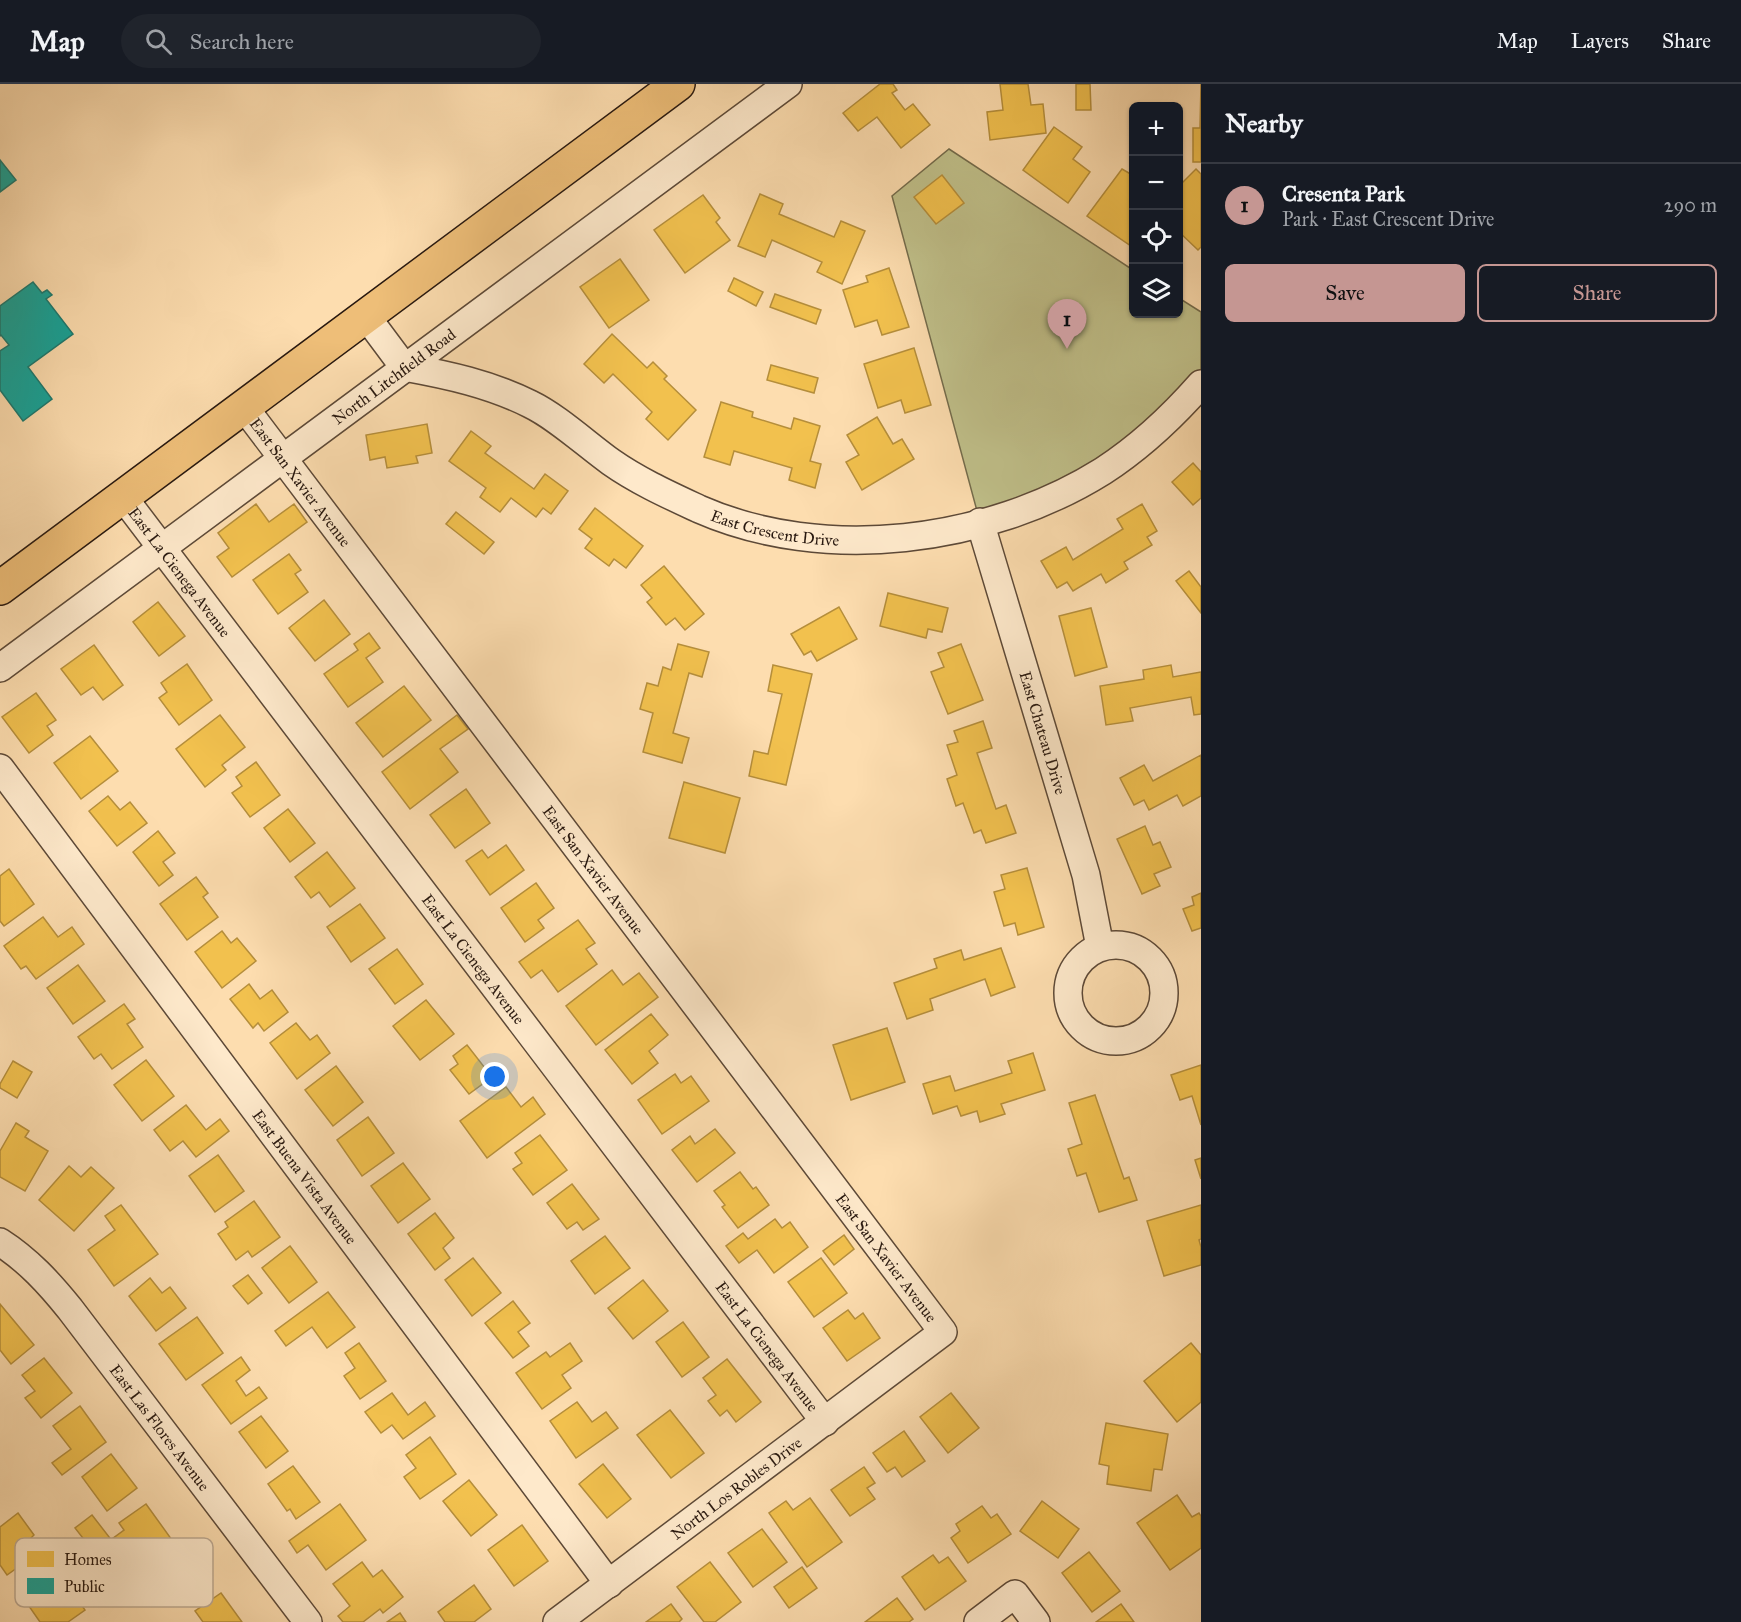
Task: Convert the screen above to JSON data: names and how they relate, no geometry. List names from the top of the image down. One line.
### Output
{"streets":{"street":["North Litchfield Road","East San Xavier Avenue","East Crescent Drive","East La Cienega Avenue","East Chateau Drive","East Buena Vista Avenue","East Las Flores Avenue","North Los Robles Drive"]},"crossings":[["North Litchfield Road","East San Xavier Avenue"],["North Litchfield Road","East Crescent Drive"],["North Litchfield Road","East La Cienega Avenue"],["East San Xavier Avenue","North Los Robles Drive"],["East Crescent Drive","East Chateau Drive"],["East La Cienega Avenue","North Los Robles Drive"],["East Buena Vista Avenue","North Los Robles Drive"]],"legend":["Homes","Public"],"page":{"header":"Map","search":"Search here","nav":["Map","Layers","Share"],"heading":"Nearby","map_buttons":["+","−"],"list":[{"mark":"1","name":"Cresenta Park","note":"Park · East Crescent Drive","value":"290 m"}],"buttons":["Save","Share"],"pins":"1"}}
